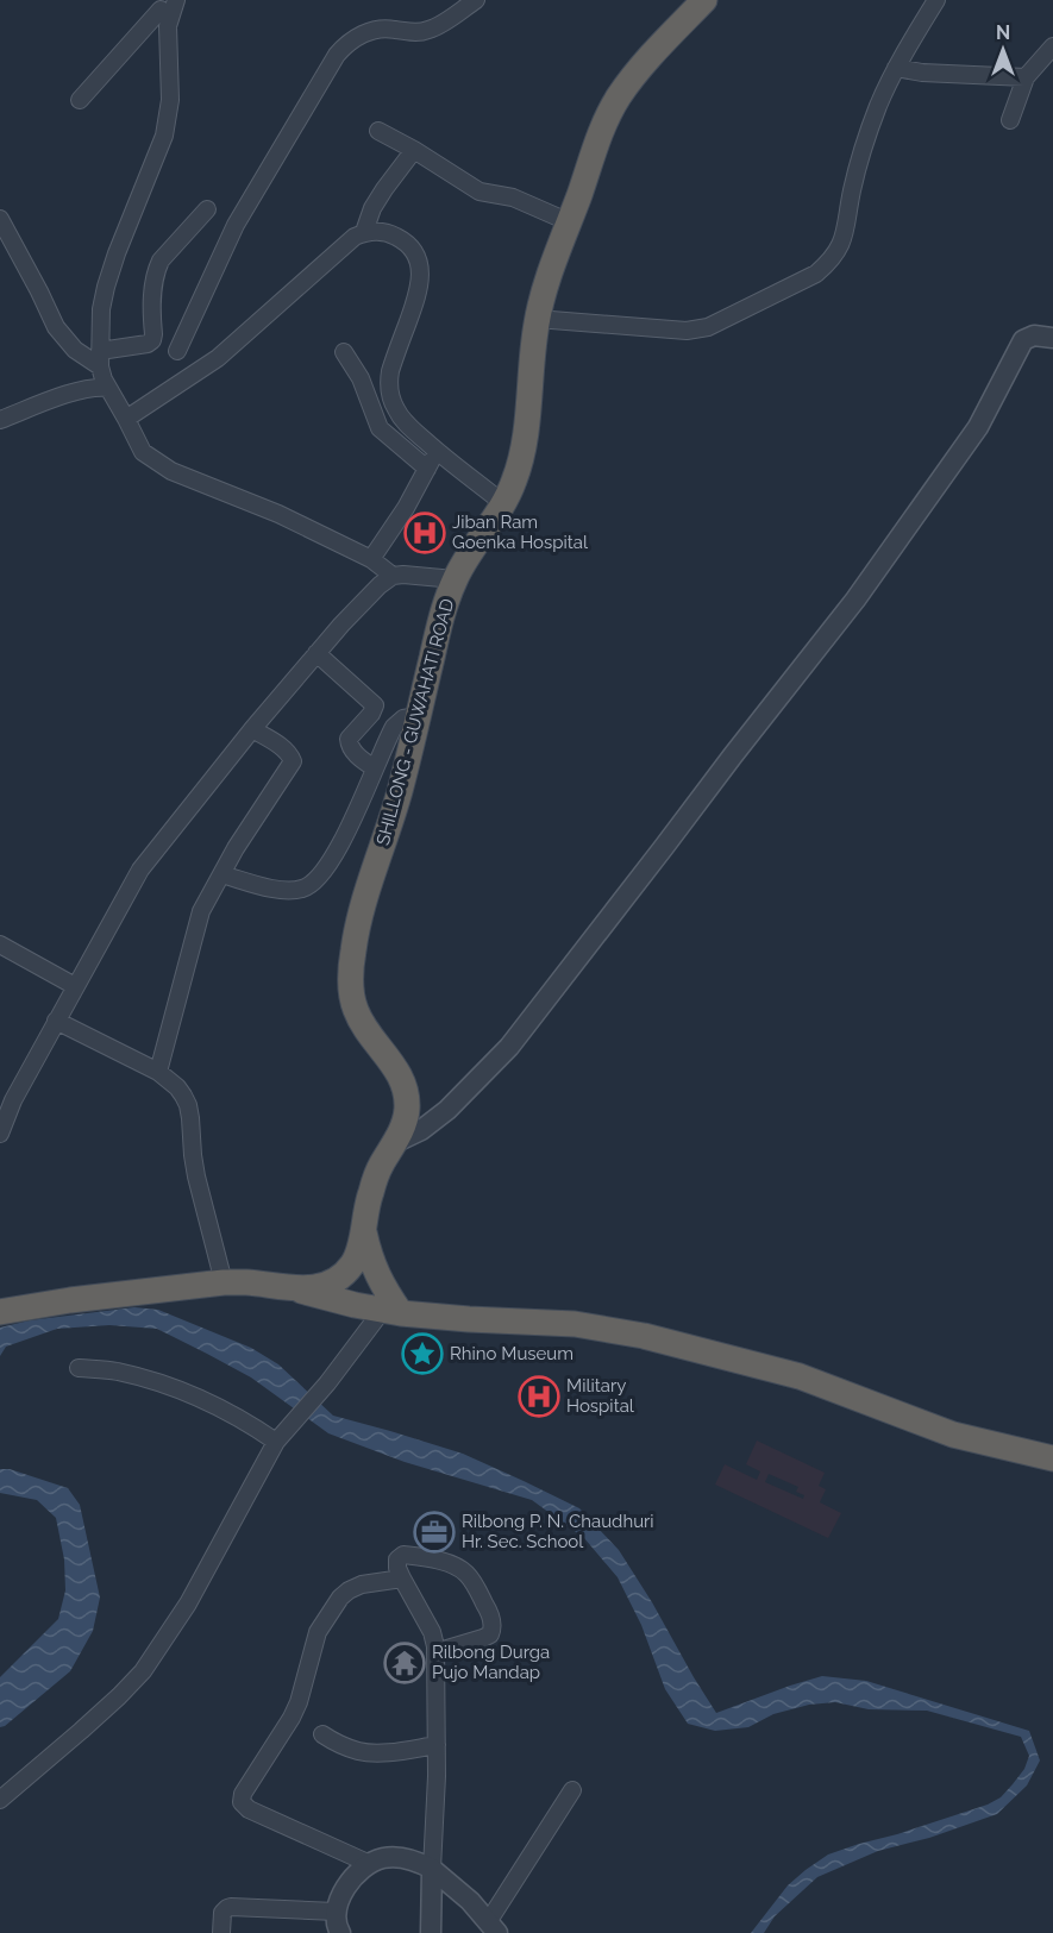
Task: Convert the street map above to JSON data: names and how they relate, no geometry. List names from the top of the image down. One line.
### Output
{"streets":{"highway":["SHILLONG - GUWAHATI ROAD"]},"places":{"hospital":["Jiban Ram Goenka Hospital","Military Hospital"],"place":["Rhino Museum"],"office":["Rilbong P. N. Chaudhuri Hr. Sec. School"],"temple":["Rilbong Durga Pujo Mandap"]},"north":"top"}
